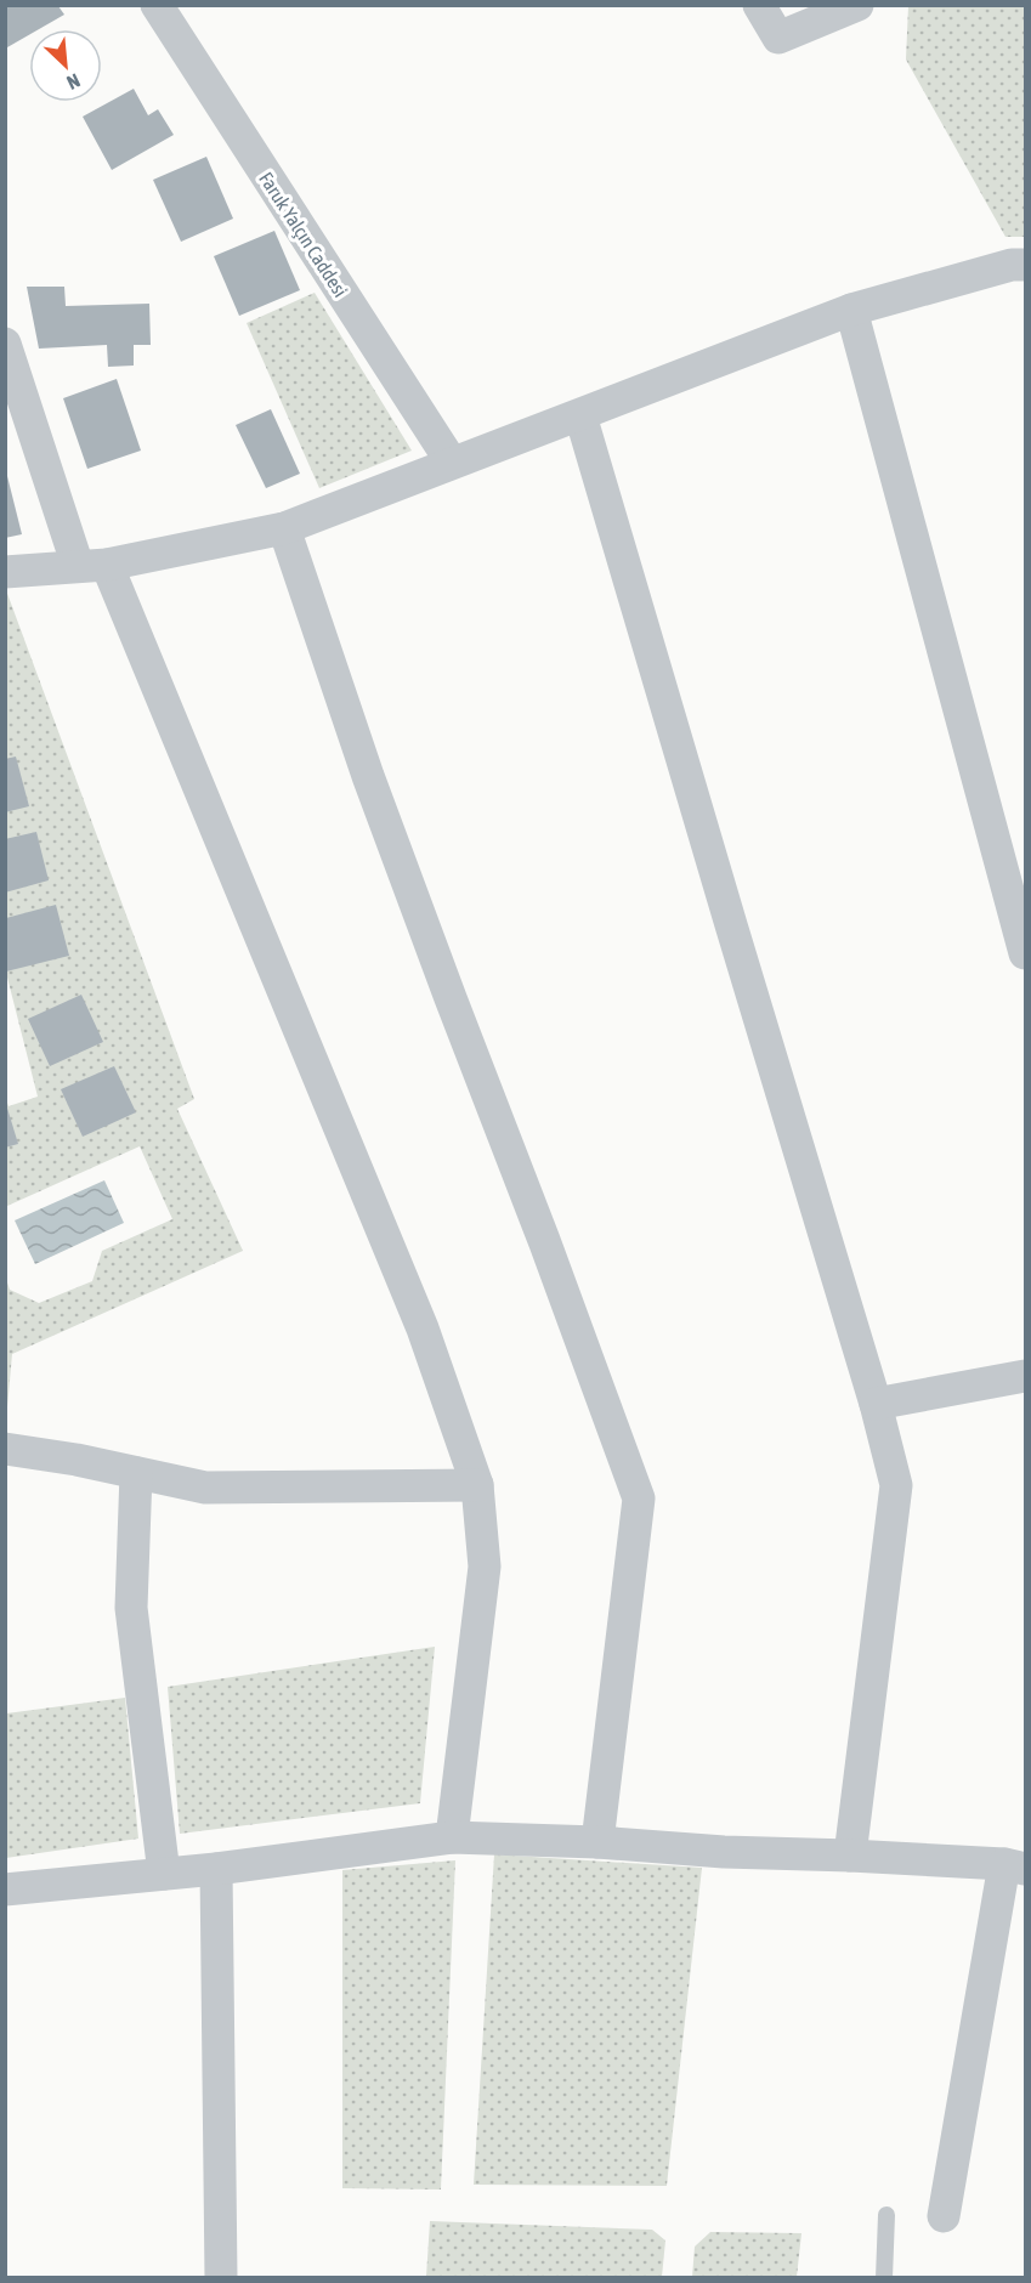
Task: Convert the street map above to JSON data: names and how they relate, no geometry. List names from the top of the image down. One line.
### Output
{"streets":{"street":["Faruk Yalçın Caddesi"]},"north":"bottom right"}
